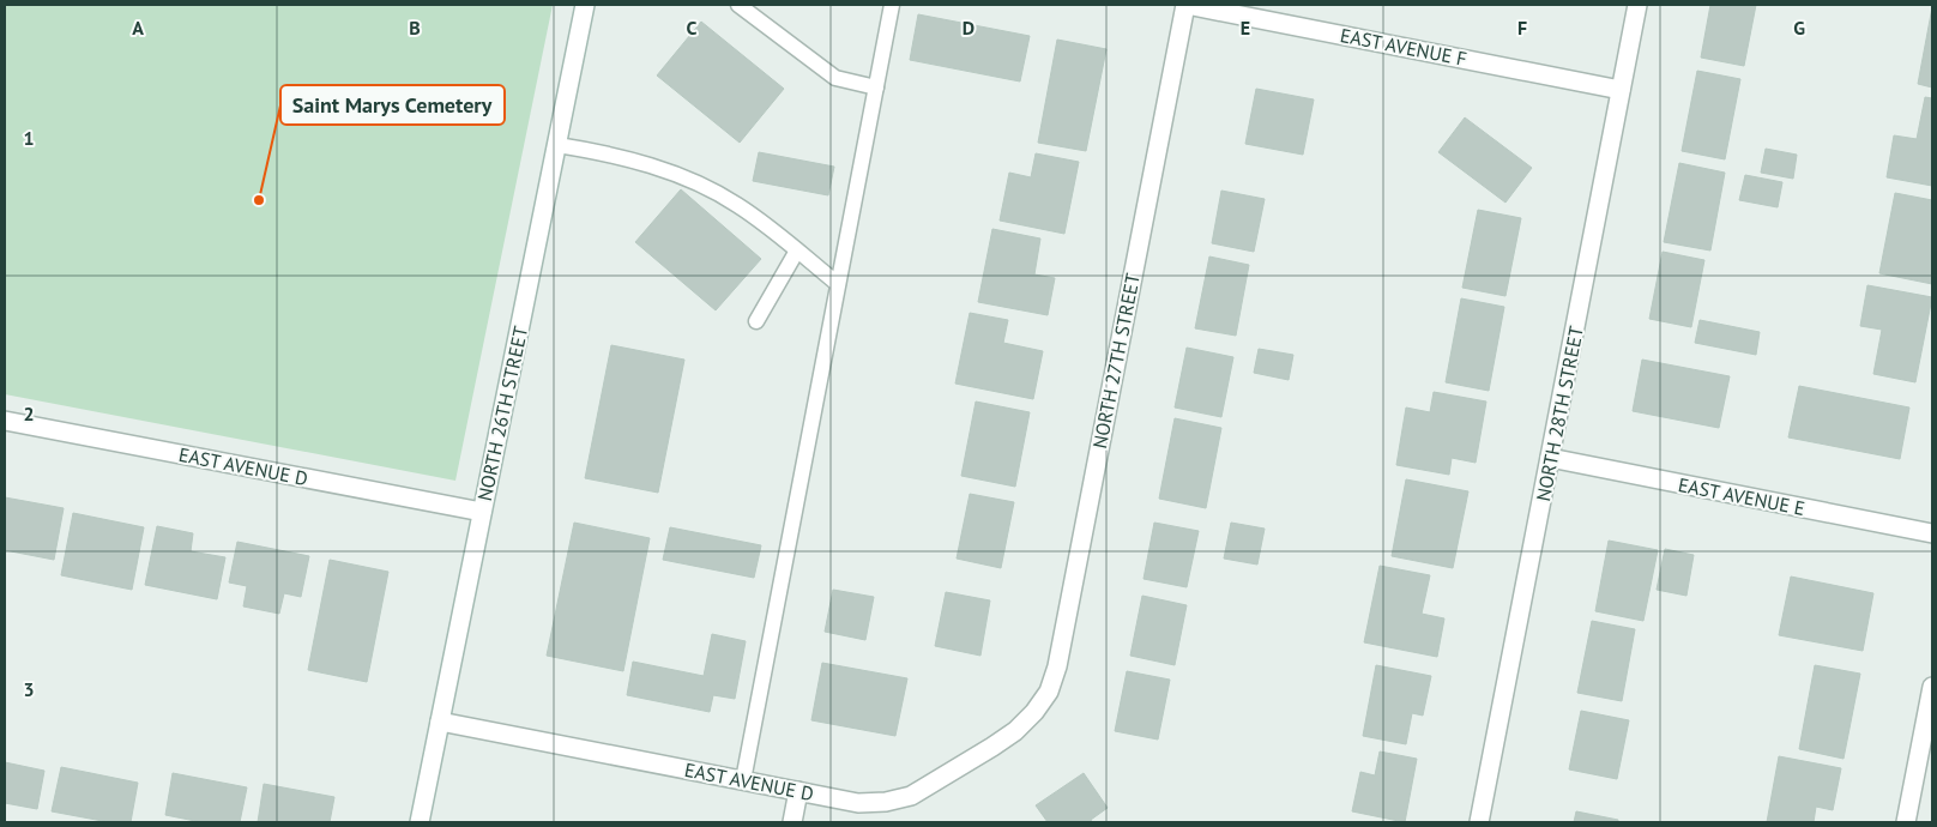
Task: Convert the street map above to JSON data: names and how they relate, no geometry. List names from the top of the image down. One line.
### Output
{"streets":{"street":["EAST AVENUE F","NORTH 27TH STREET","NORTH 26TH STREET","NORTH 28TH STREET","EAST AVENUE D","EAST AVENUE E"]},"crossings":[["EAST AVENUE F","NORTH 27TH STREET"],["EAST AVENUE F","NORTH 28TH STREET"],["NORTH 27TH STREET","EAST AVENUE D"],["NORTH 26TH STREET","EAST AVENUE D"],["NORTH 28TH STREET","EAST AVENUE E"]],"places":["Saint Marys Cemetery"],"grid":{"columns":["A","B","C","D","E","F","G"],"rows":["1","2","3"]}}
